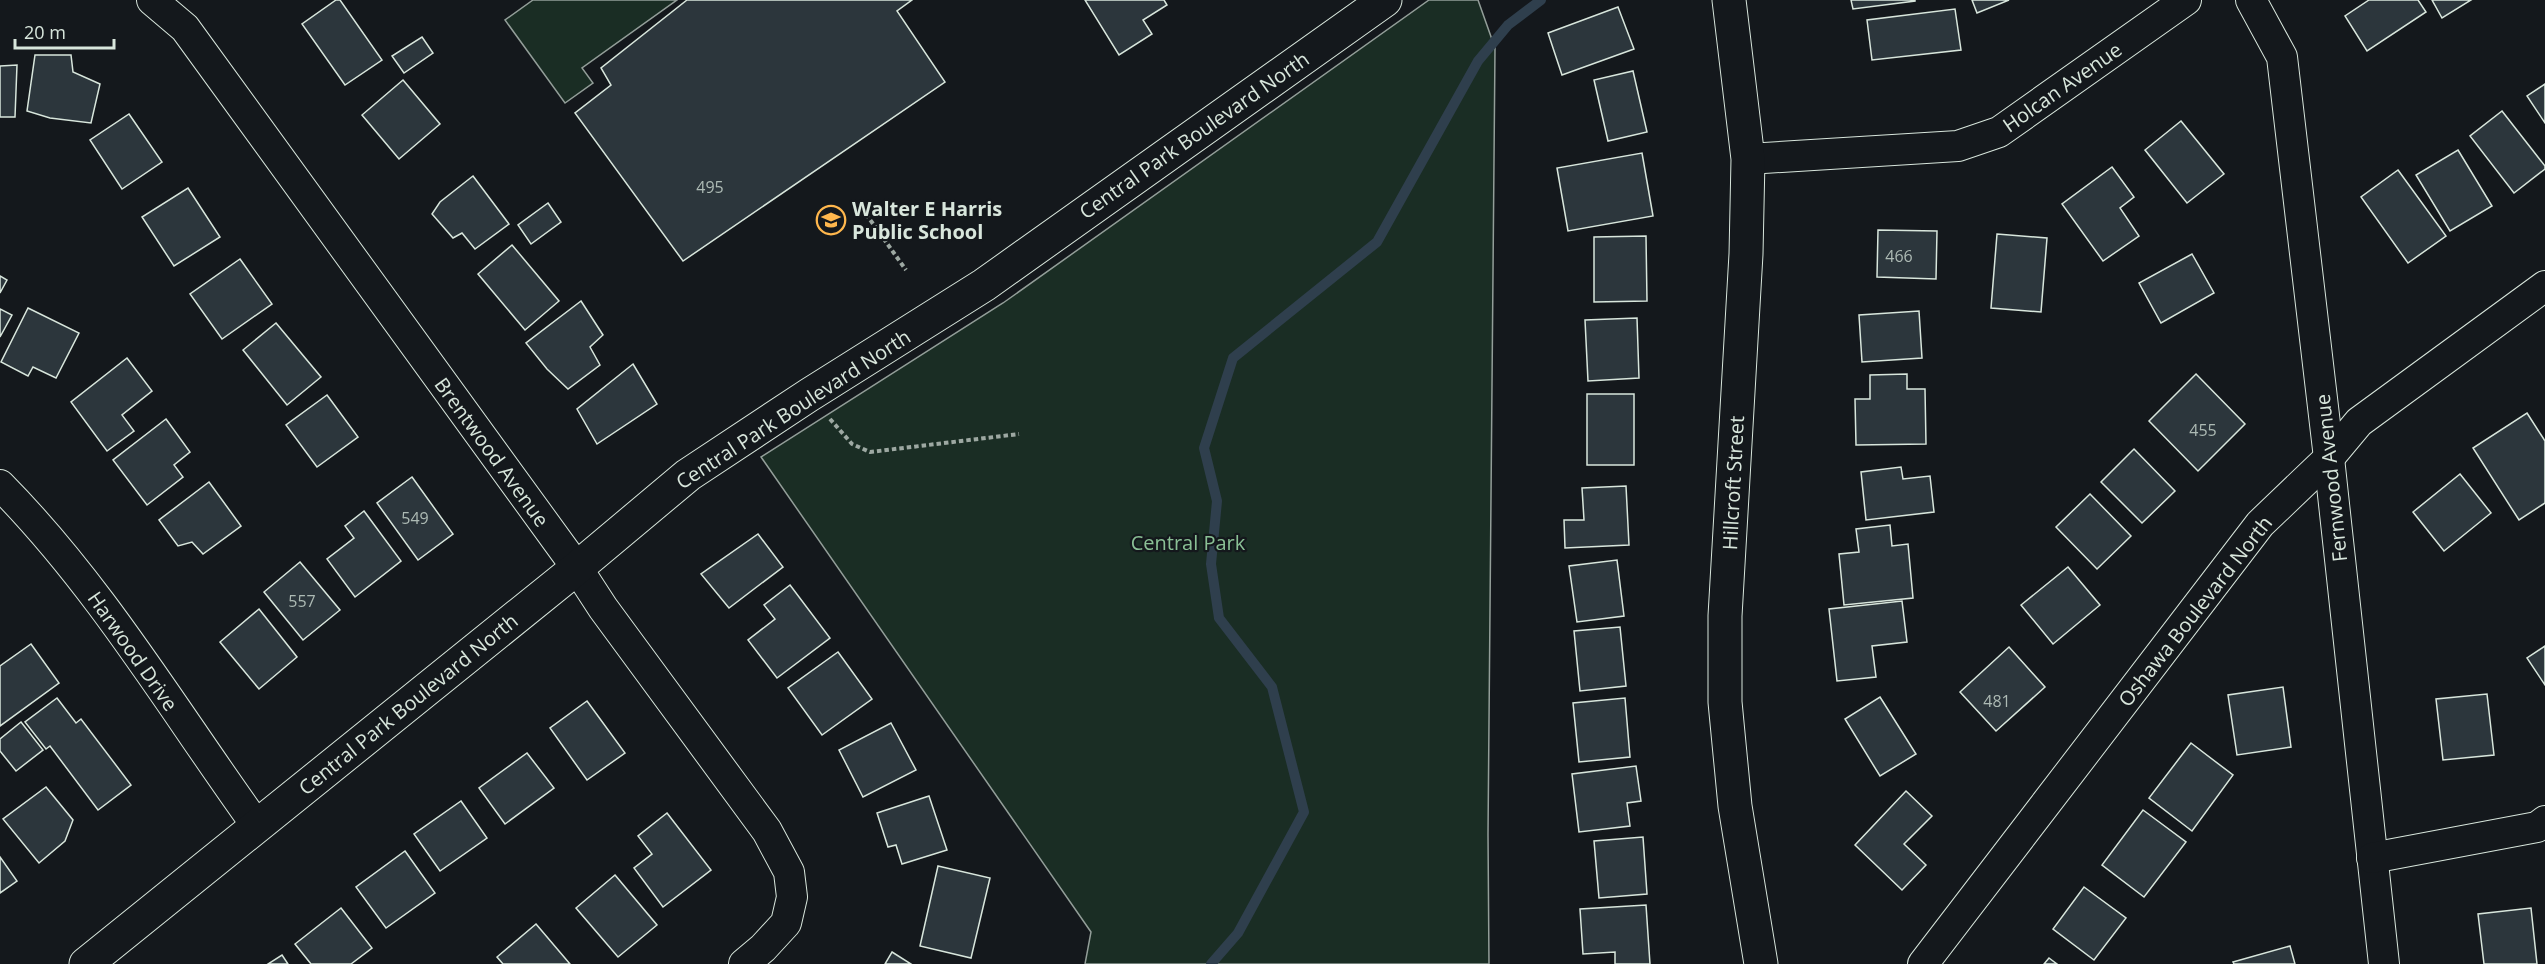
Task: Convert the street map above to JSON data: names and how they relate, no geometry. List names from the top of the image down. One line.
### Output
{"streets":{"street":["Holcan Avenue","Central Park Boulevard North","Brentwood Avenue","Fernwood Avenue","Hillcroft Street","Oshawa Boulevard North","Harwood Drive"]},"crossings":[["Holcan Avenue","Hillcroft Street"],["Central Park Boulevard North","Brentwood Avenue"],["Central Park Boulevard North","Harwood Drive"],["Fernwood Avenue","Oshawa Boulevard North"]],"parks":["Central Park"],"places":{"school or university":["Walter E Harris Public School"]},"house_numbers":["495","466","455","549","557","481"],"scale_bar":"20 m"}
